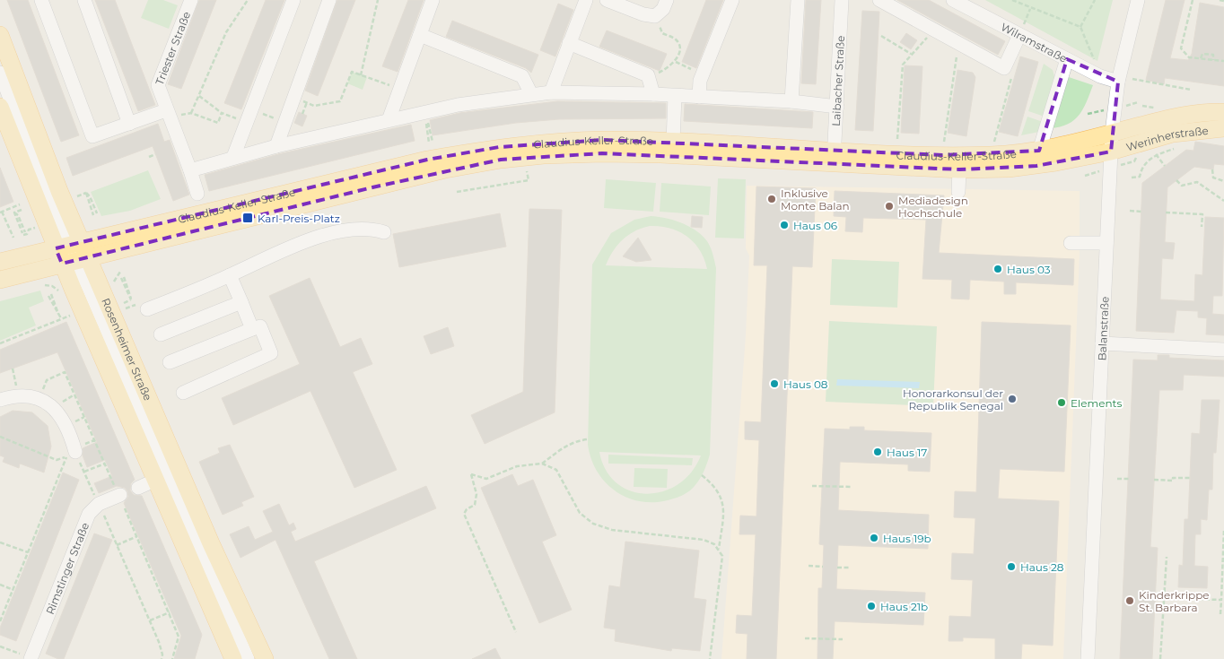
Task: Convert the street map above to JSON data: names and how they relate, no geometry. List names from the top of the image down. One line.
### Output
{"streets":{"main road":["Werinherstraße","Claudius-Keller-Straße","Rosenheimer Straße"],"street":["Wilramstraße","Triester Straße","Laibacher Straße","Balanstraße","Rimstinger Straße"]},"crossings":[["Wilramstraße","Balanstraße"],["Laibacher Straße","Claudius-Keller-Straße"],["Werinherstraße","Claudius-Keller-Straße"],["Werinherstraße","Balanstraße"],["Claudius-Keller-Straße","Balanstraße"],["Claudius-Keller-Straße","Rosenheimer Straße"]],"places":{"other":["Inklusive Monte Balan","Mediadesign Hochschule","Haus 06","Haus 03","Haus 08","Honorarkonsul der Republik Senegal","Elements","Haus 17","Haus 19b","Haus 28","Kinderkrippe St. Barbara","Haus 21b"],"transit":["Karl-Preis-Platz"]}}
